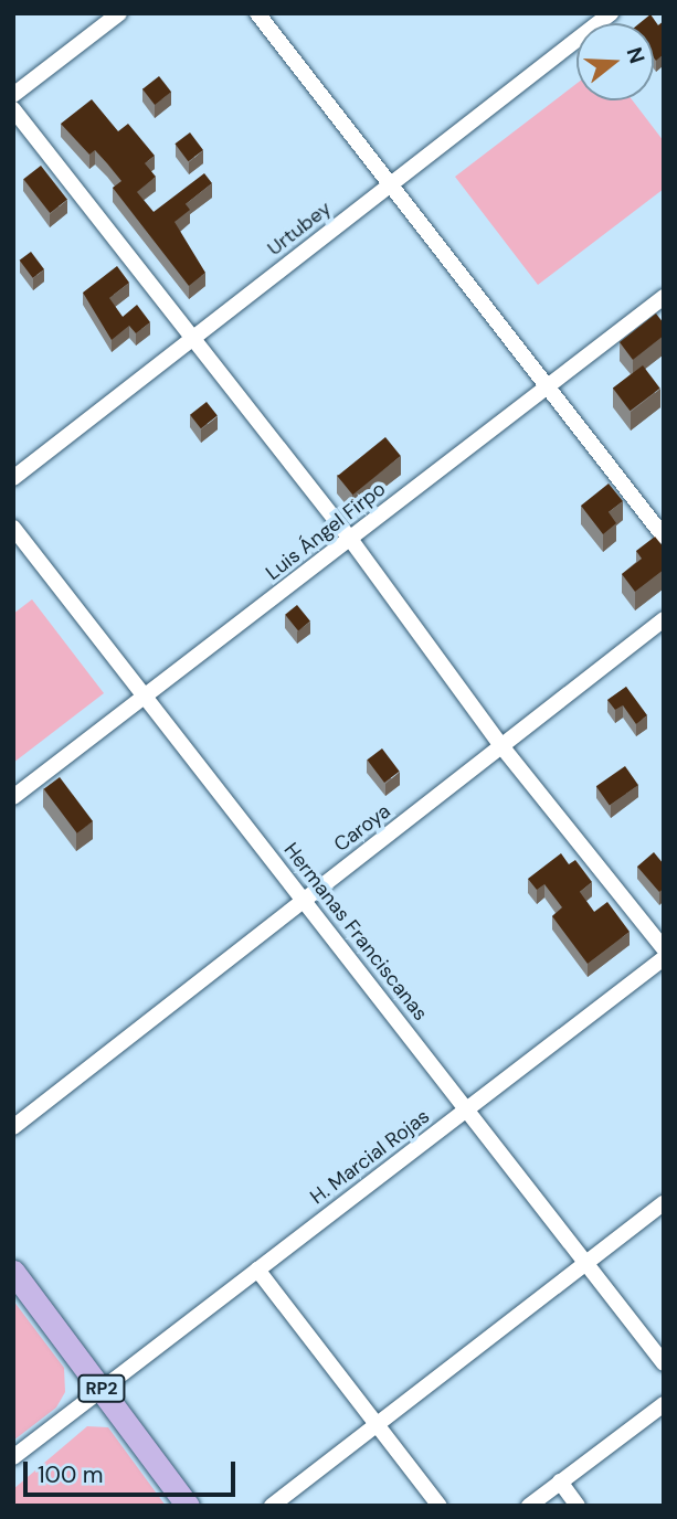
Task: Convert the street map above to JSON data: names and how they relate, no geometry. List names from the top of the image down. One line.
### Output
{"streets":{"main road":["RP2"],"street":["Urtubey","Luis Ángel Firpo","Caroya","Hermanas Franciscanas","H. Marcial Rojas"]},"crossings":[["Luis Ángel Firpo","Hermanas Franciscanas"],["Caroya","Hermanas Franciscanas"],["Hermanas Franciscanas","H. Marcial Rojas"],["H. Marcial Rojas","RP2"]],"scale_bar":"100 m","north":"right"}
